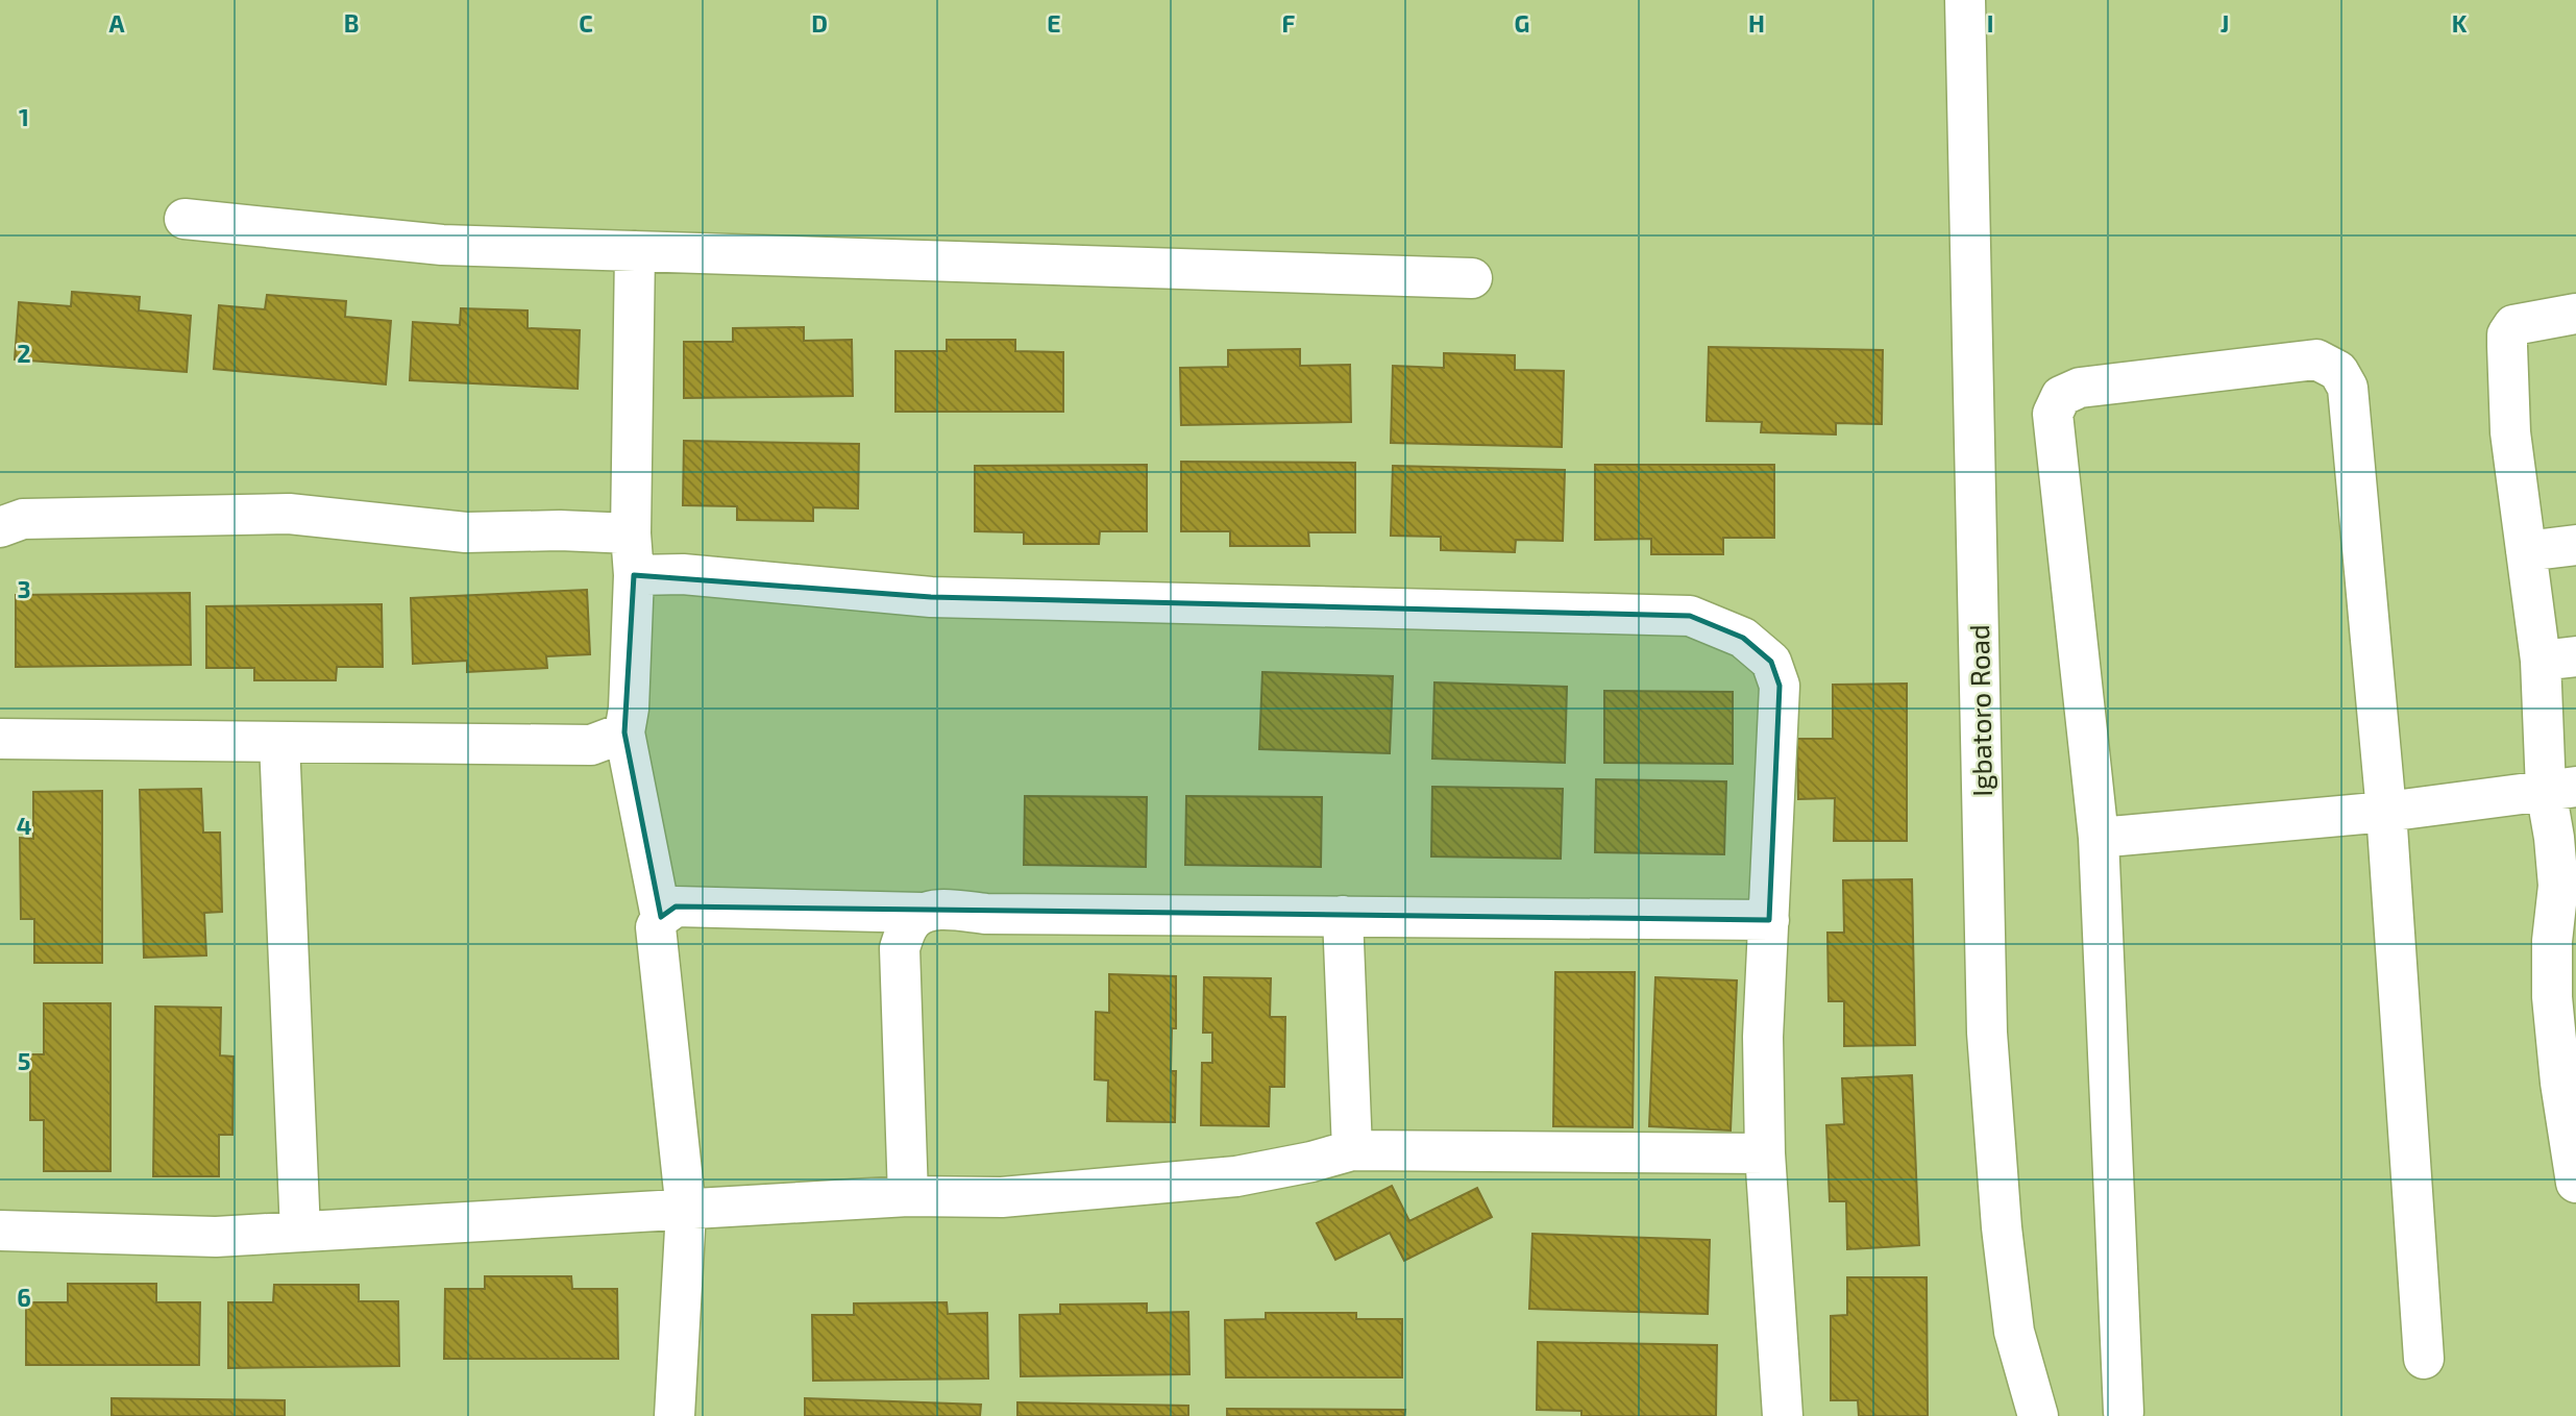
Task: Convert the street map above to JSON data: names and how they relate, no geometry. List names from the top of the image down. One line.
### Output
{"streets":{"street":["Igbatoro Road"]},"grid":{"columns":["A","B","C","D","E","F","G","H","I","J","K"],"rows":["1","2","3","4","5","6"]}}
